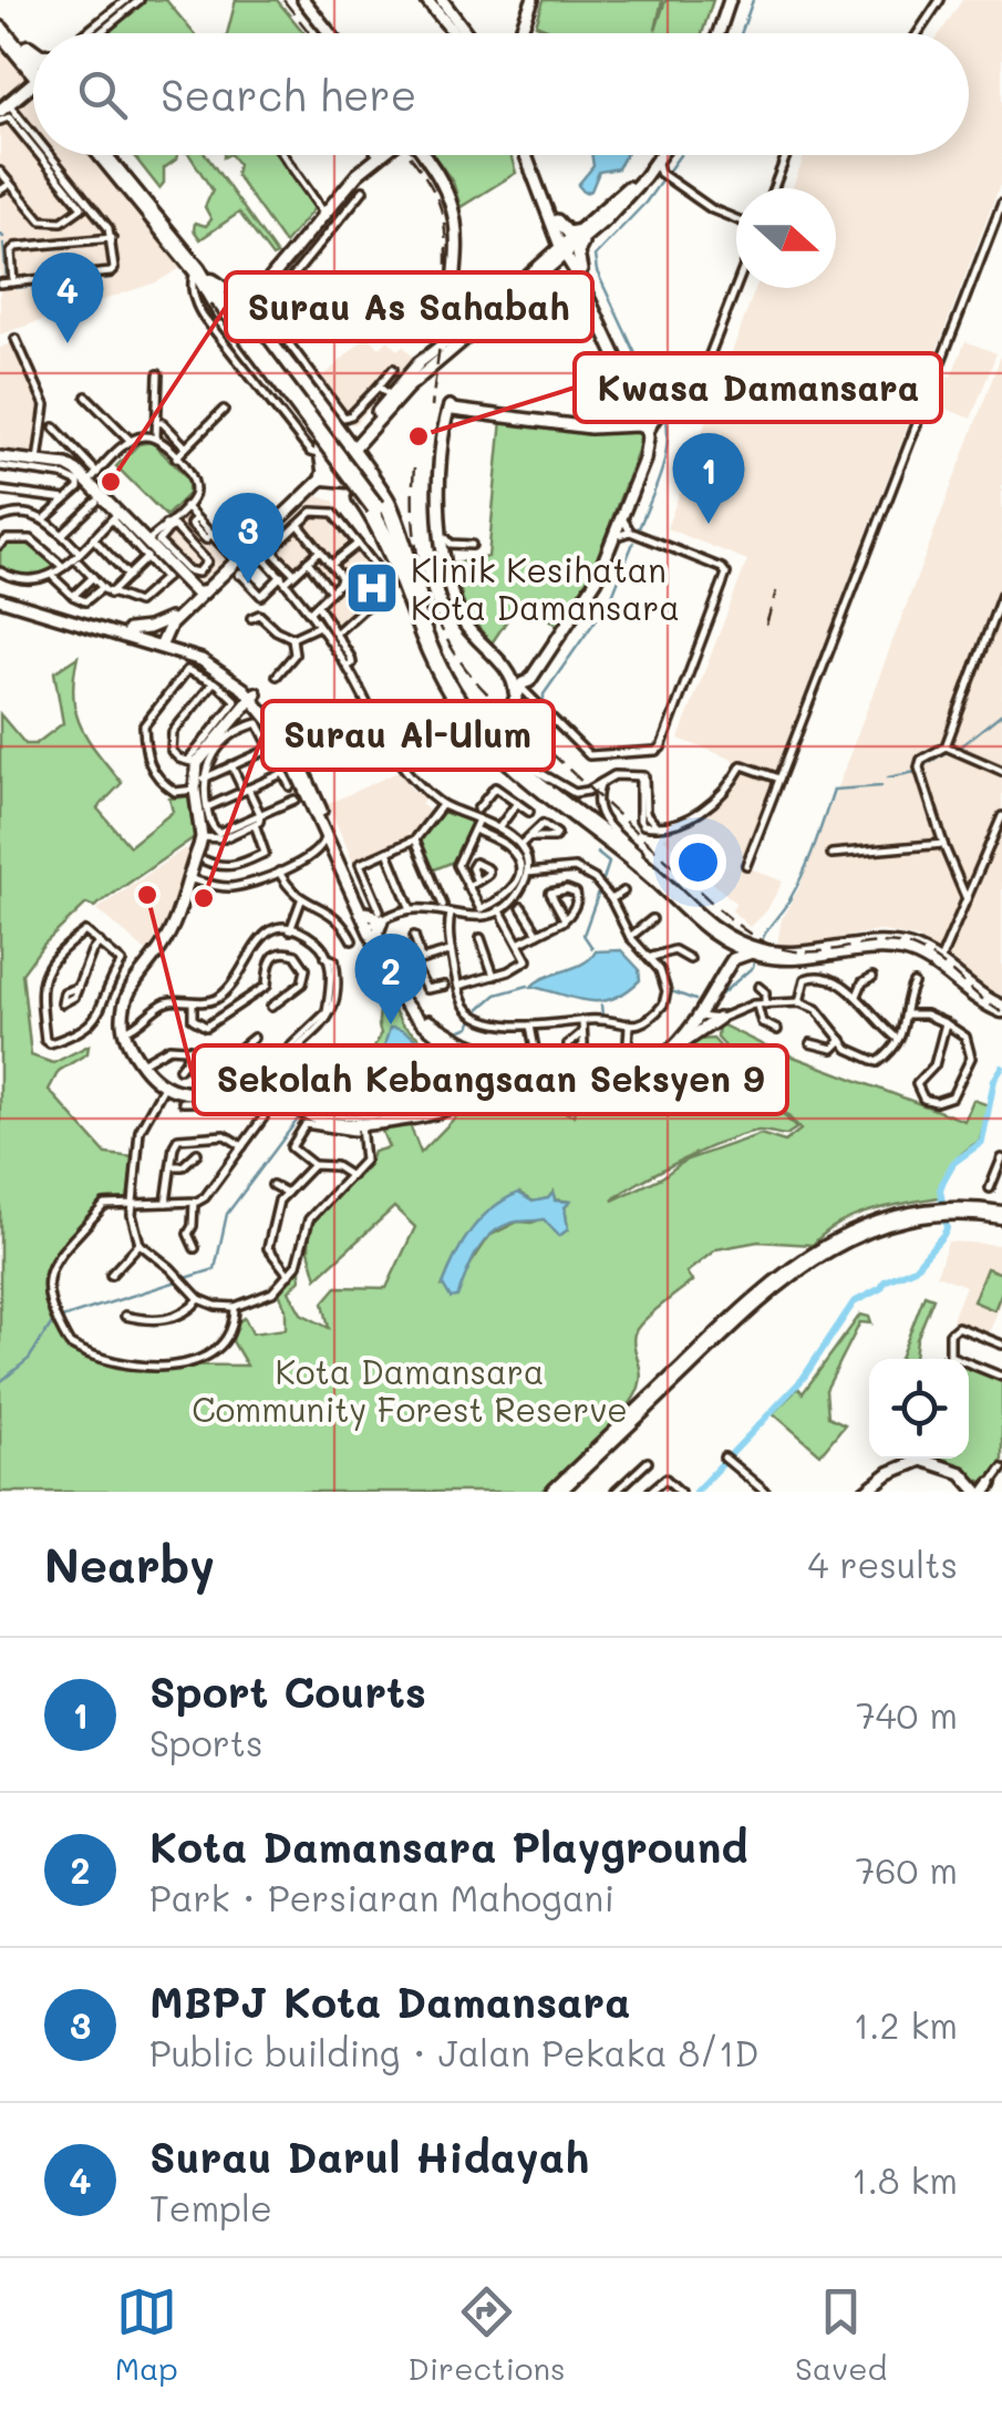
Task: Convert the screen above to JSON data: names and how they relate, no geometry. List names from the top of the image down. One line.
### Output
{"parks":["Kota Damansara Community Forest Reserve"],"places":{"other":["Kwasa Damansara","Surau As Sahabah","Sekolah Kebangsaan Seksyen 9","Surau Al-Ulum"],"hospital":["Klinik Kesihatan Kota Damansara"]},"north":"right","page":{"search":"Search here","pins":["4","1","3","2"],"heading":["Nearby","4 results"],"list":[{"mark":"1","name":"Sport Courts","note":"Sports","value":"740 m"},{"mark":"2","name":"Kota Damansara Playground","note":"Park · Persiaran Mahogani","value":"760 m"},{"mark":"3","name":"MBPJ Kota Damansara","note":"Public building · Jalan Pekaka 8/1D","value":"1.2 km"},{"mark":"4","name":"Surau Darul Hidayah","note":"Temple","value":"1.8 km"}],"nav":["Map","Directions","Saved"]}}
